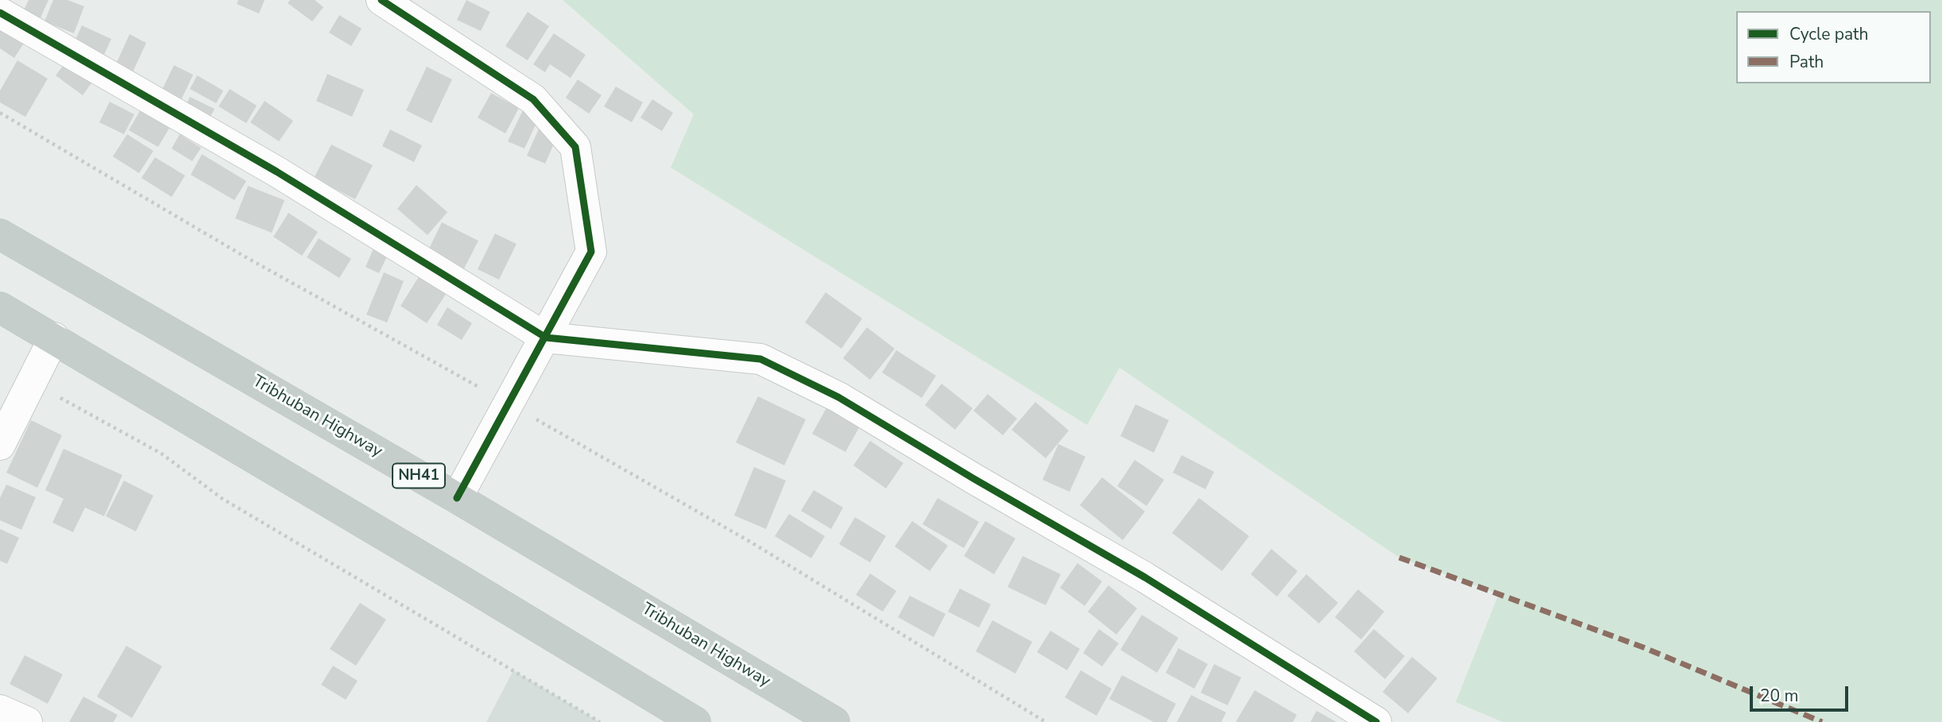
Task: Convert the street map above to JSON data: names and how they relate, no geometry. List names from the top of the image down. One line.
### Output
{"streets":{"highway":["Tribhuban Highway","NH41"]},"legend":["Cycle path","Path"],"scale_bar":"20 m"}
